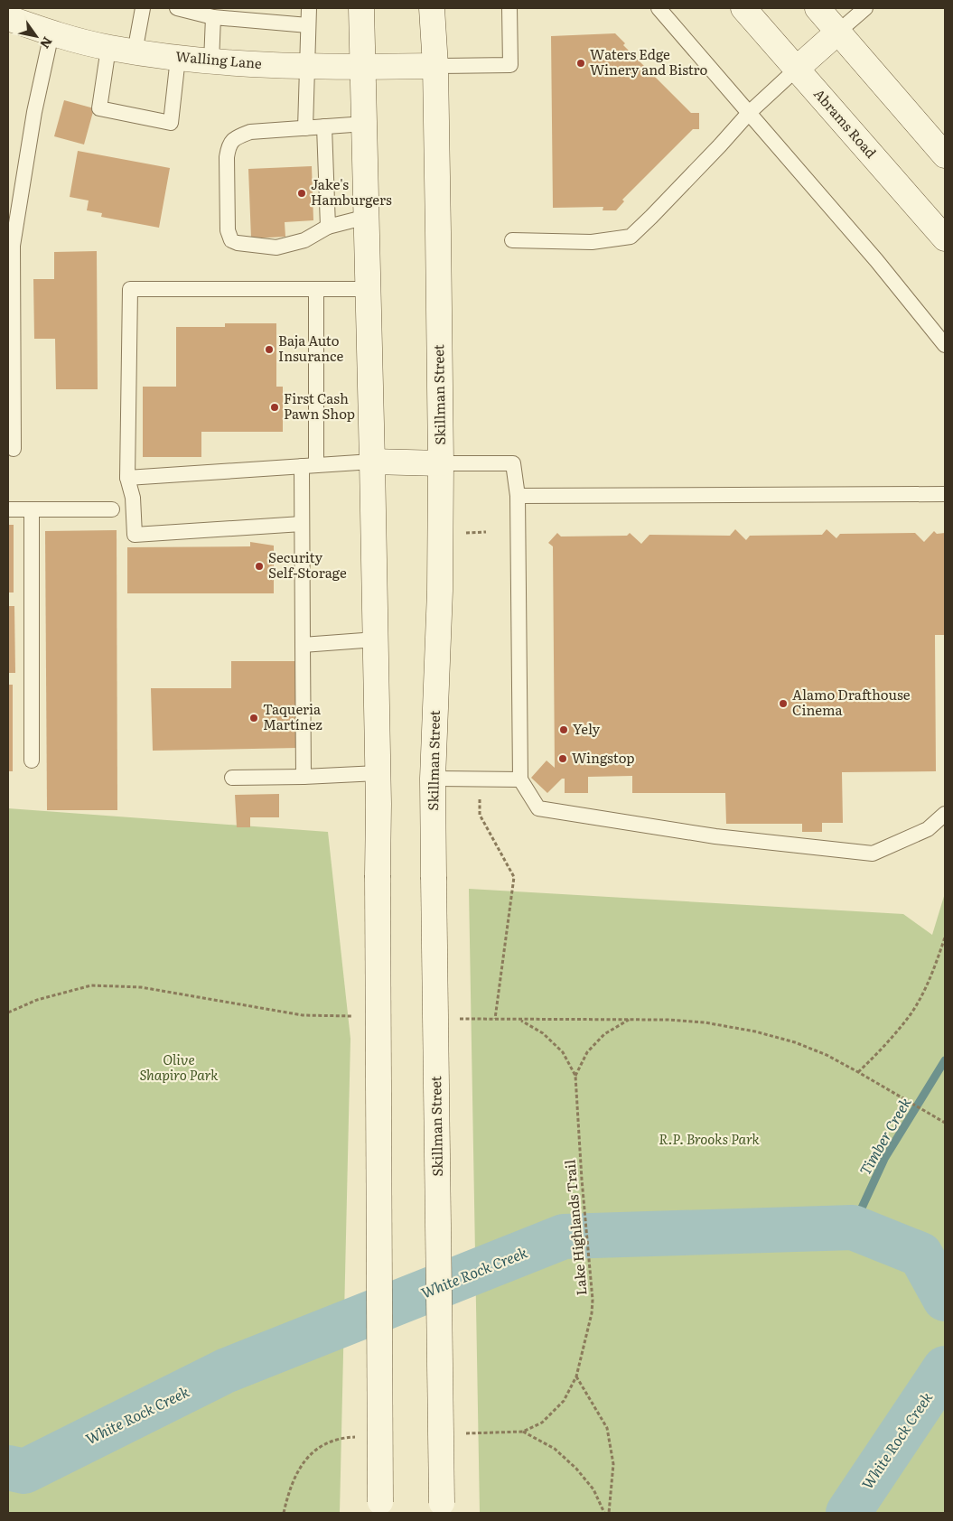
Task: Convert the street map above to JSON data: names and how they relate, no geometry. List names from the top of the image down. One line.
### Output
{"streets":{"main road":["Walling Lane","Abrams Road","Skillman Street"],"path":["Lake Highlands Trail"]},"crossings":[["Walling Lane","Skillman Street"]],"water":["Timber Creek","White Rock Creek"],"parks":["Olive Shapiro Park","R.P. Brooks Park"],"places":["Waters Edge Winery and Bistro","Jake's Hamburgers","Baja Auto Insurance","First Cash Pawn Shop","Security Self-Storage","Alamo Drafthouse Cinema","Taqueria Martínez","Yely","Wingstop"],"north":"bottom right"}
